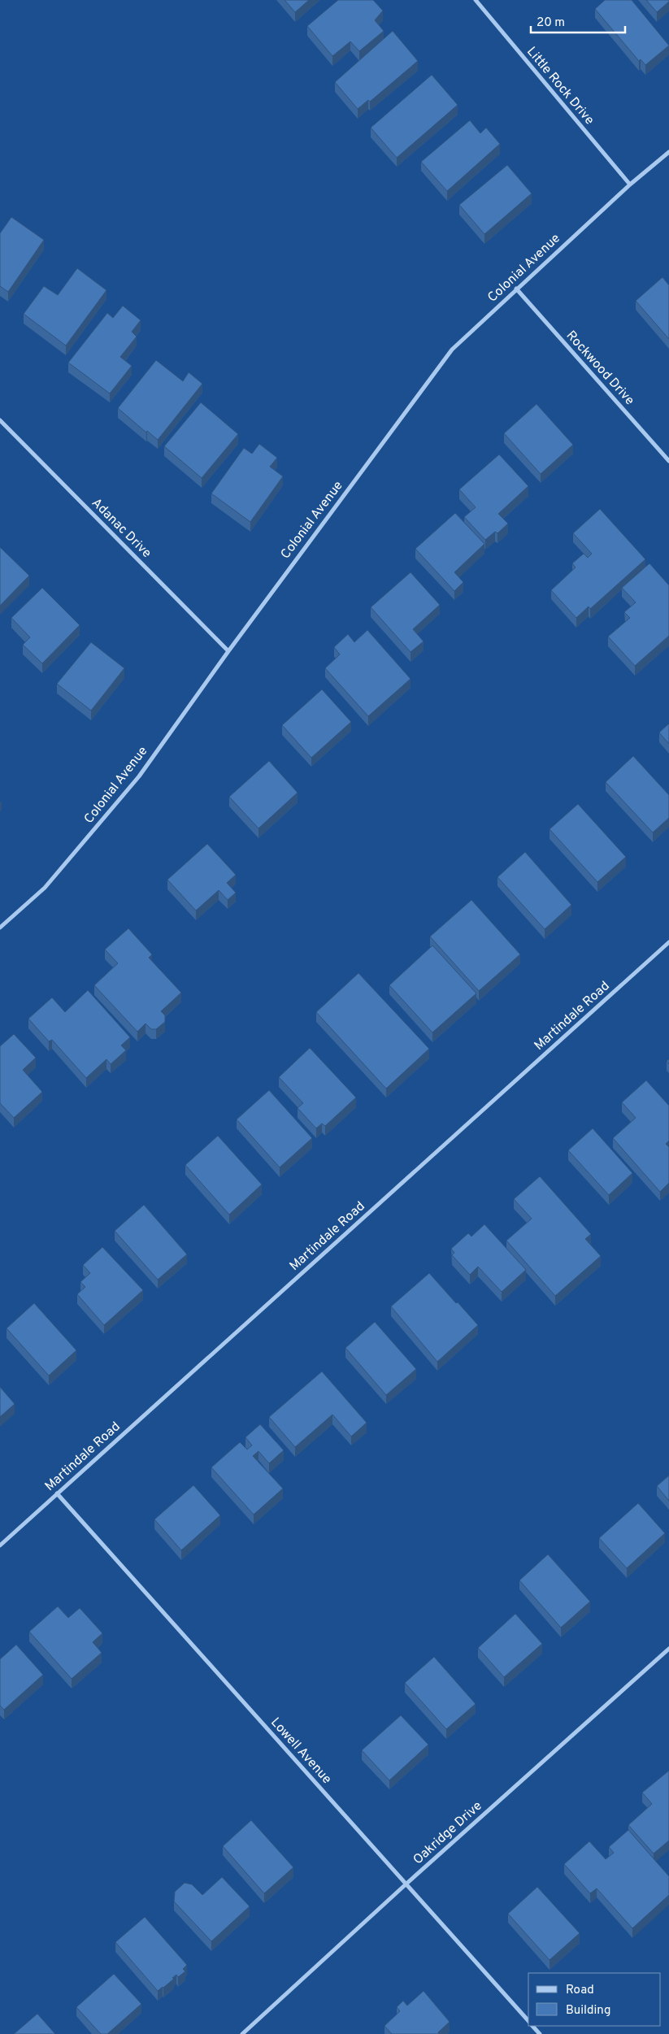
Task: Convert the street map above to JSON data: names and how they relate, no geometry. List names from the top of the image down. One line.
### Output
{"streets":{"street":["Little Rock Drive","Colonial Avenue","Rockwood Drive","Adanac Drive","Martindale Road","Lowell Avenue","Oakridge Drive"]},"crossings":[["Little Rock Drive","Colonial Avenue"],["Colonial Avenue","Rockwood Drive"],["Colonial Avenue","Adanac Drive"],["Martindale Road","Lowell Avenue"],["Lowell Avenue","Oakridge Drive"]],"legend":["Road","Building"],"scale_bar":"20 m"}
